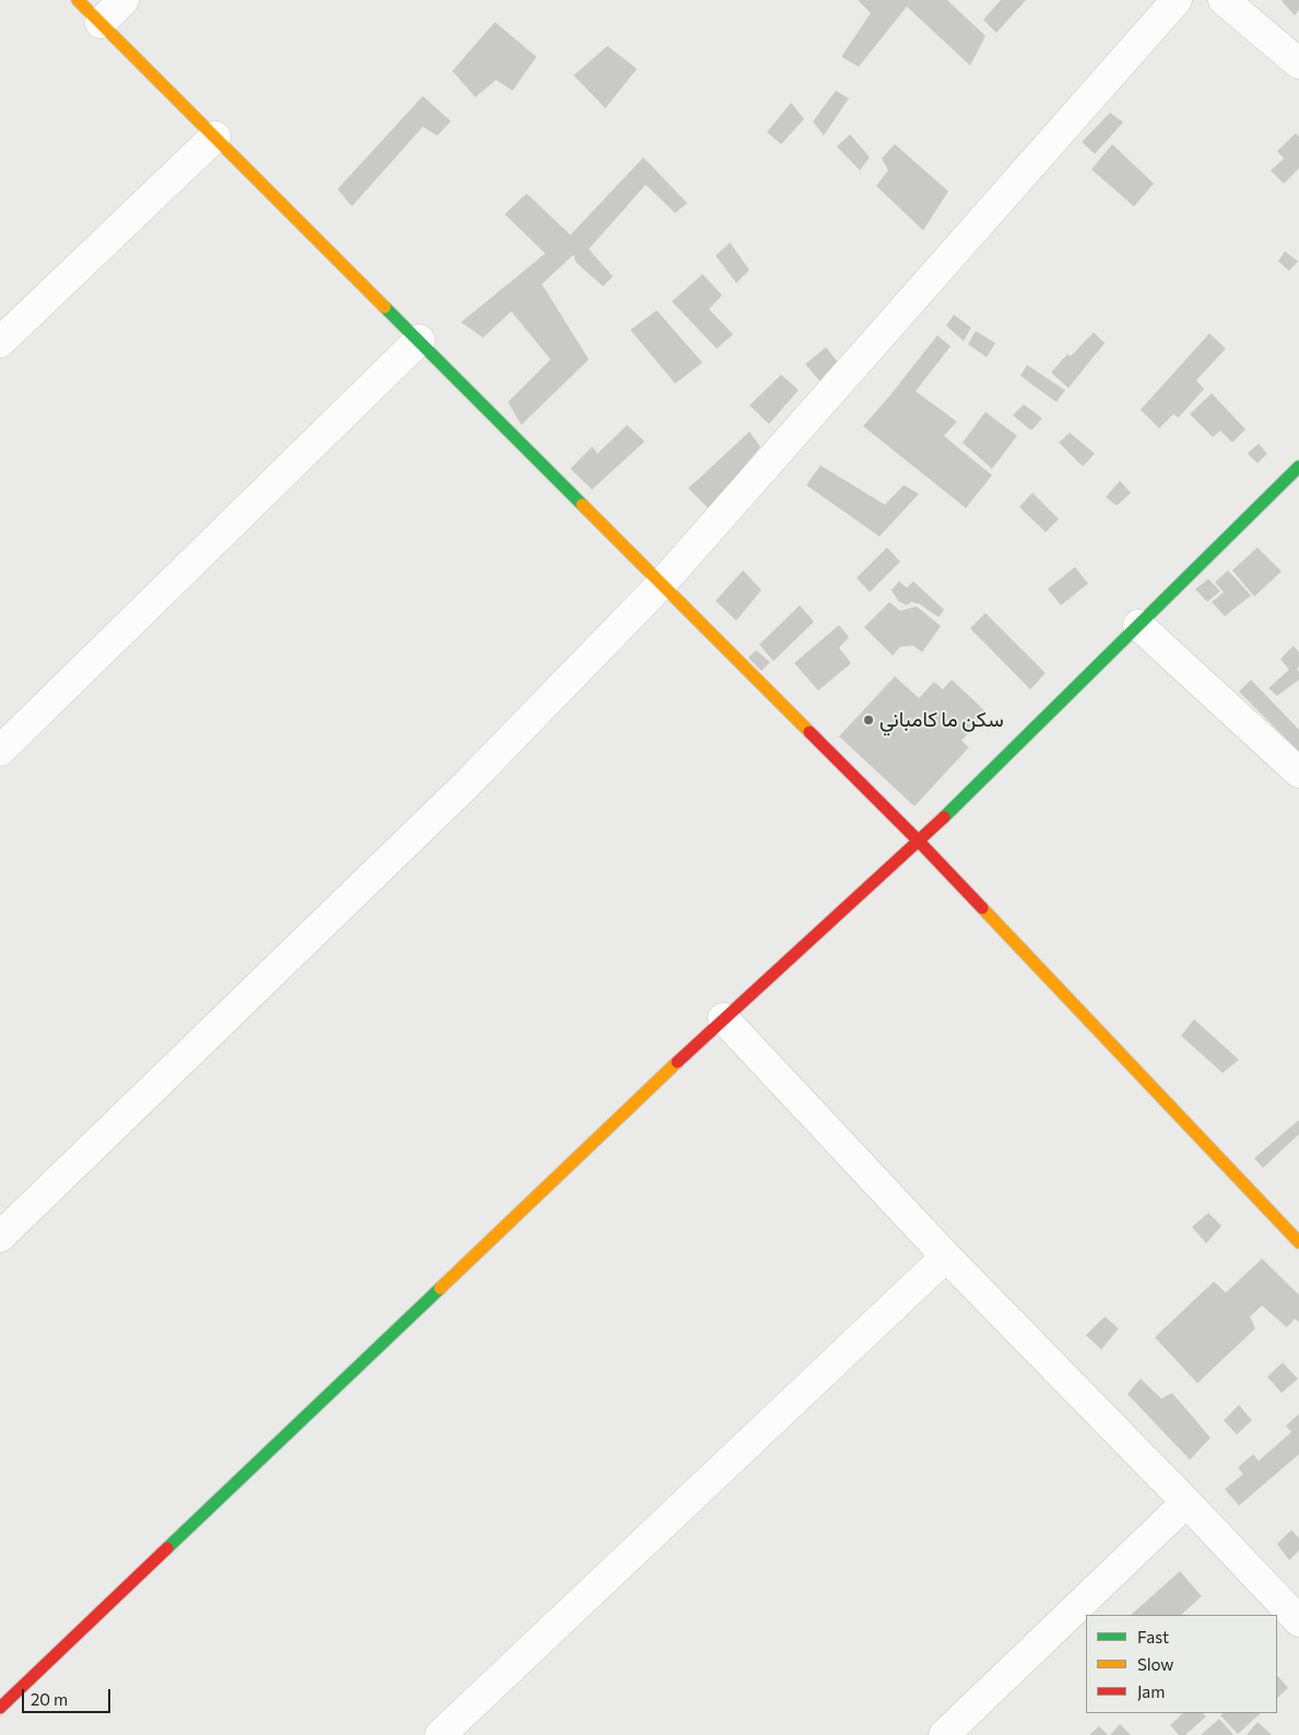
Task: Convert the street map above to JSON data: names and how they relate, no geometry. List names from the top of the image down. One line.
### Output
{"places":["سكن ما كامباني"],"legend":["Fast","Slow","Jam"],"scale_bar":"20 m"}
